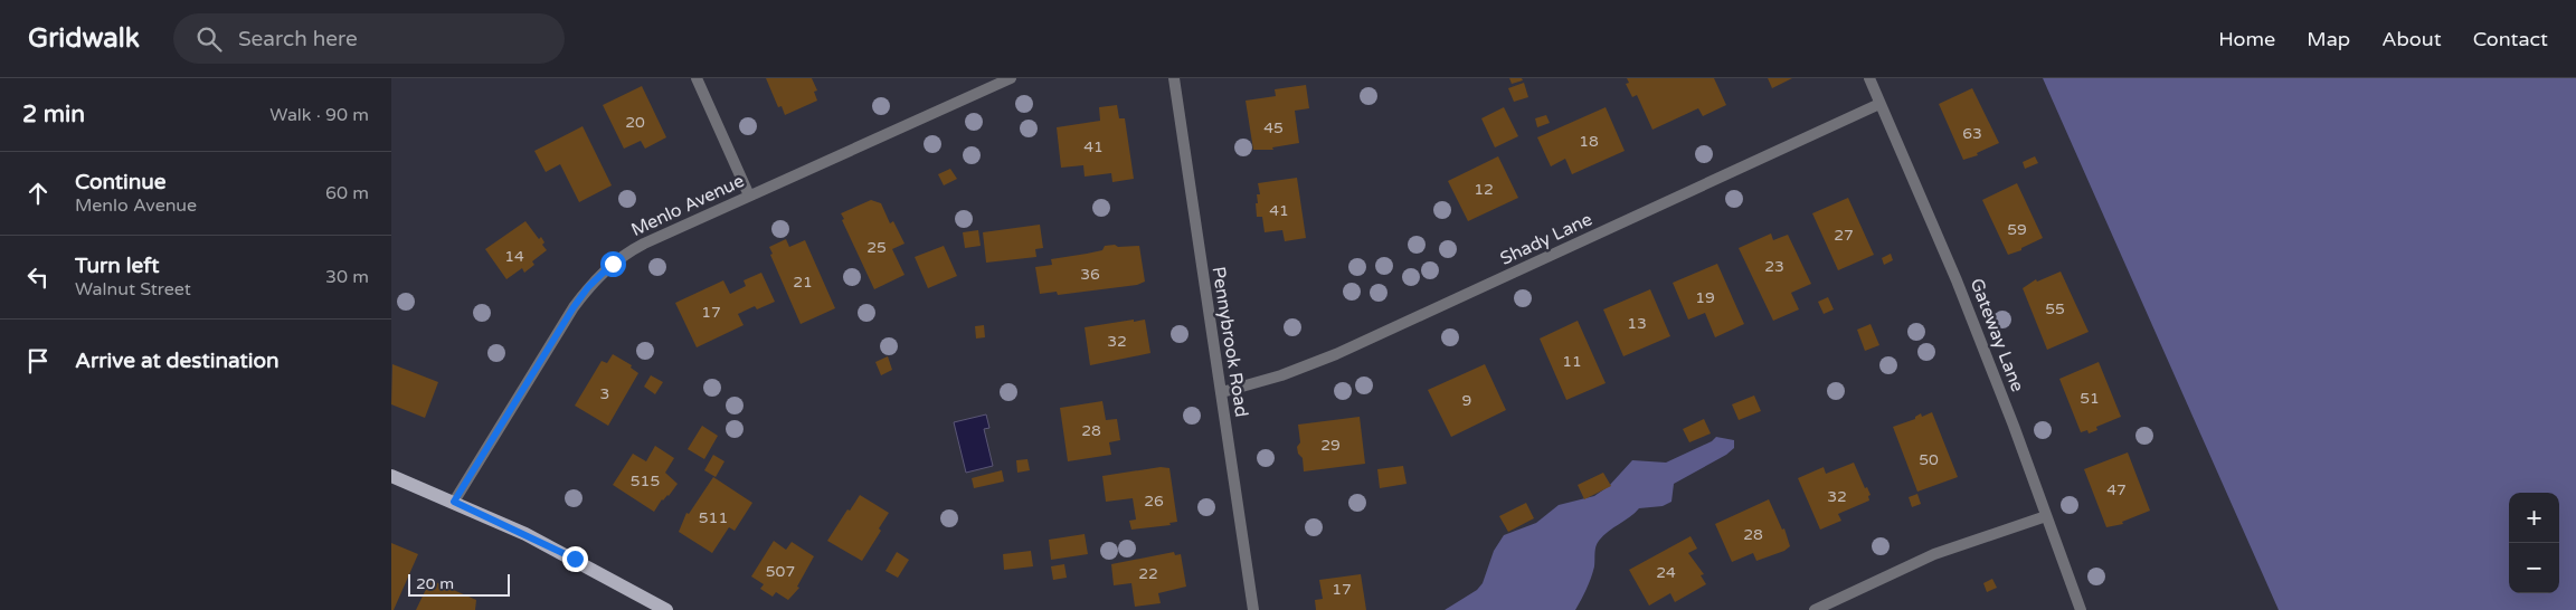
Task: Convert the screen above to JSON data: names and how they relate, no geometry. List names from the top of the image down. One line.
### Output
{"streets":{"street":["Menlo Avenue","Shady Lane","Gateway Lane","Pennybrook Road"]},"crossings":[["Shady Lane","Gateway Lane"],["Shady Lane","Pennybrook Road"]],"house_numbers":["20","45","63","18","41","12","41","59","27","25","14","23","36","21","19","55","17","13","32","11","3","51","9","28","29","50","515","47","32","26","511","28","507","24","22","17"],"scale_bar":"20 m","page":{"header":"Gridwalk","search":"Search here","nav":["Home","Map","About","Contact"],"heading":["2 min","Walk · 90 m"],"list":[["Continue","Menlo Avenue","60 m"],["Turn left","Walnut Street","30 m"],"Arrive at destination"],"map_buttons":["+","−"],"scale":"20 m"}}
